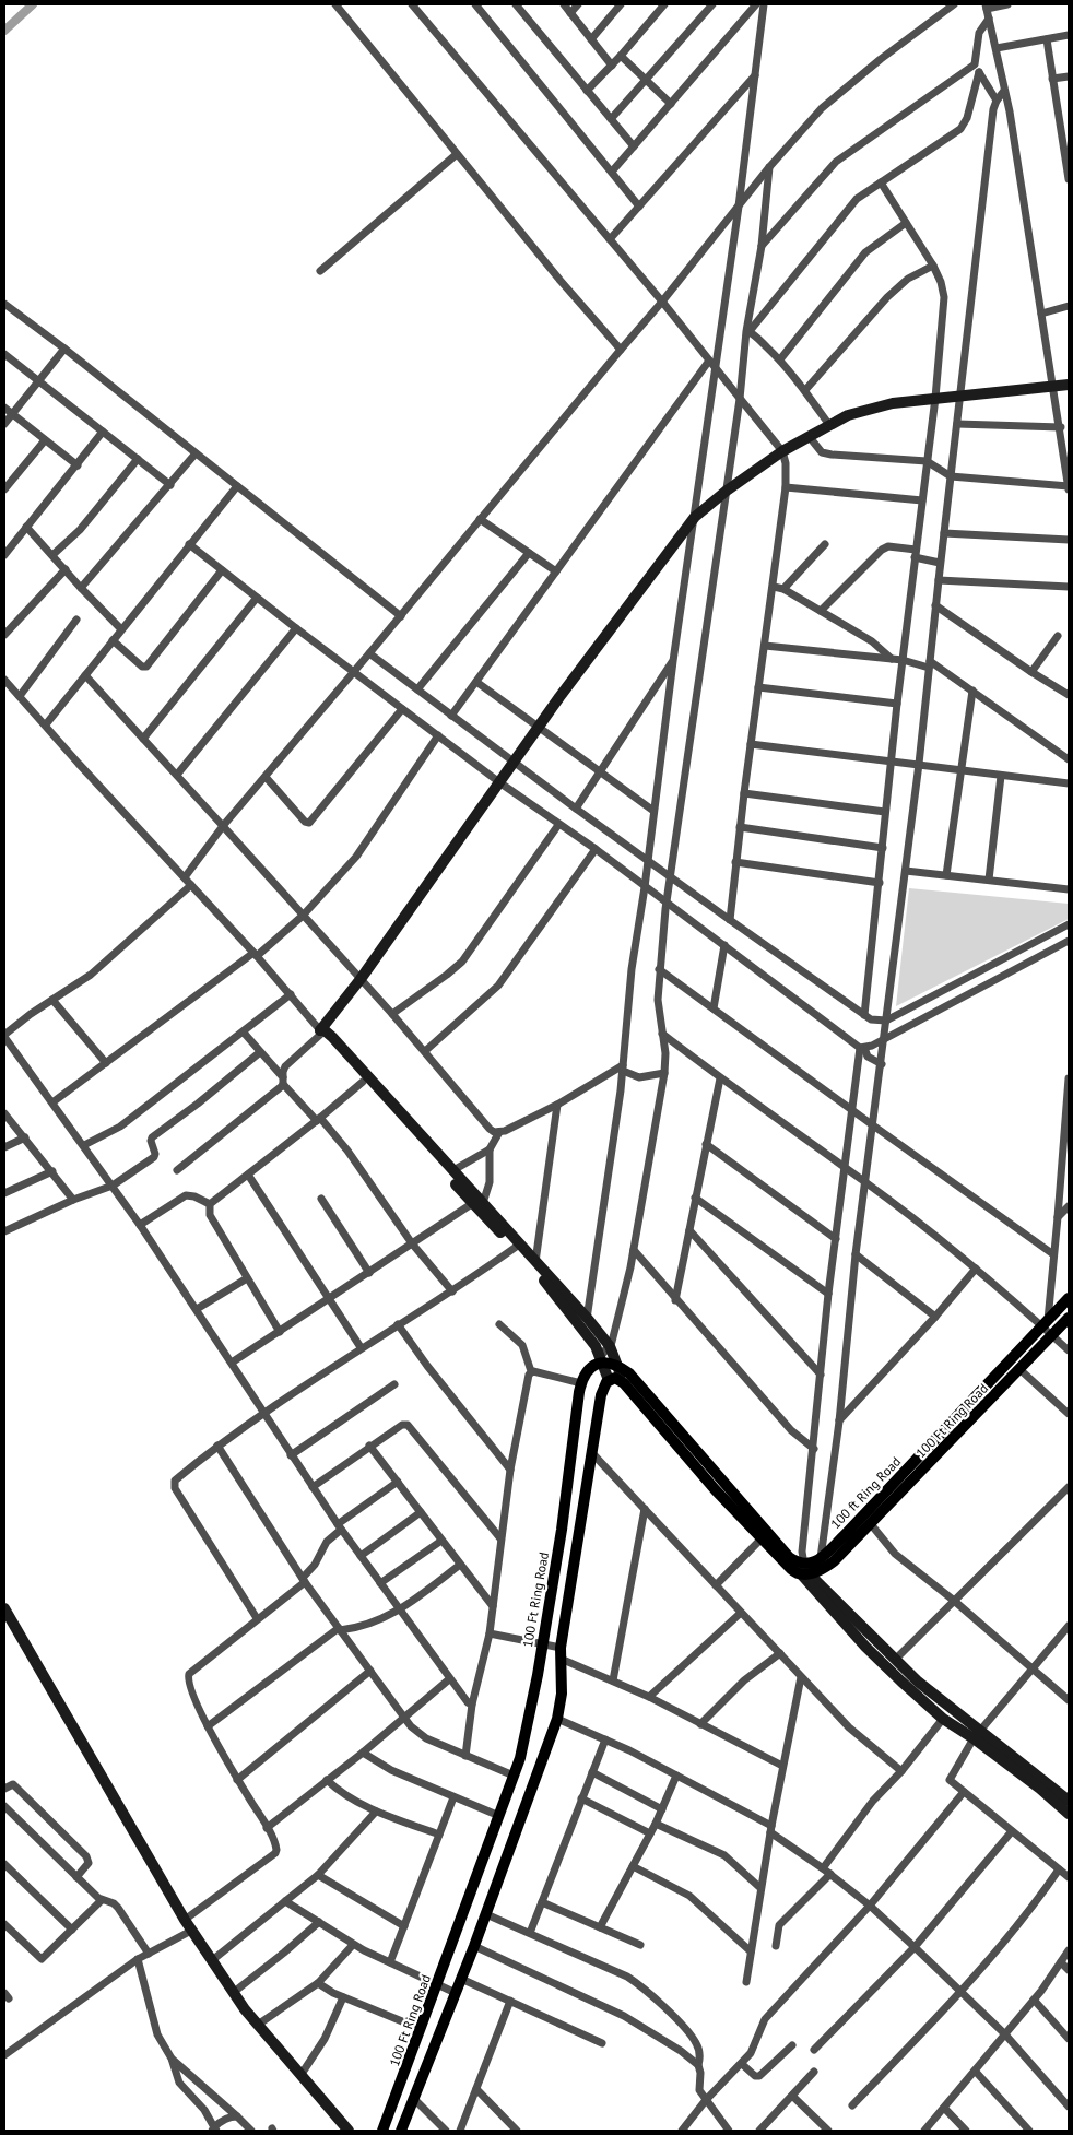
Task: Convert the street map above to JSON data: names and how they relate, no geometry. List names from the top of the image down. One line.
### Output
{"streets":{"main road":["100 Ft Ring Road","100 ft Ring Road"]}}
